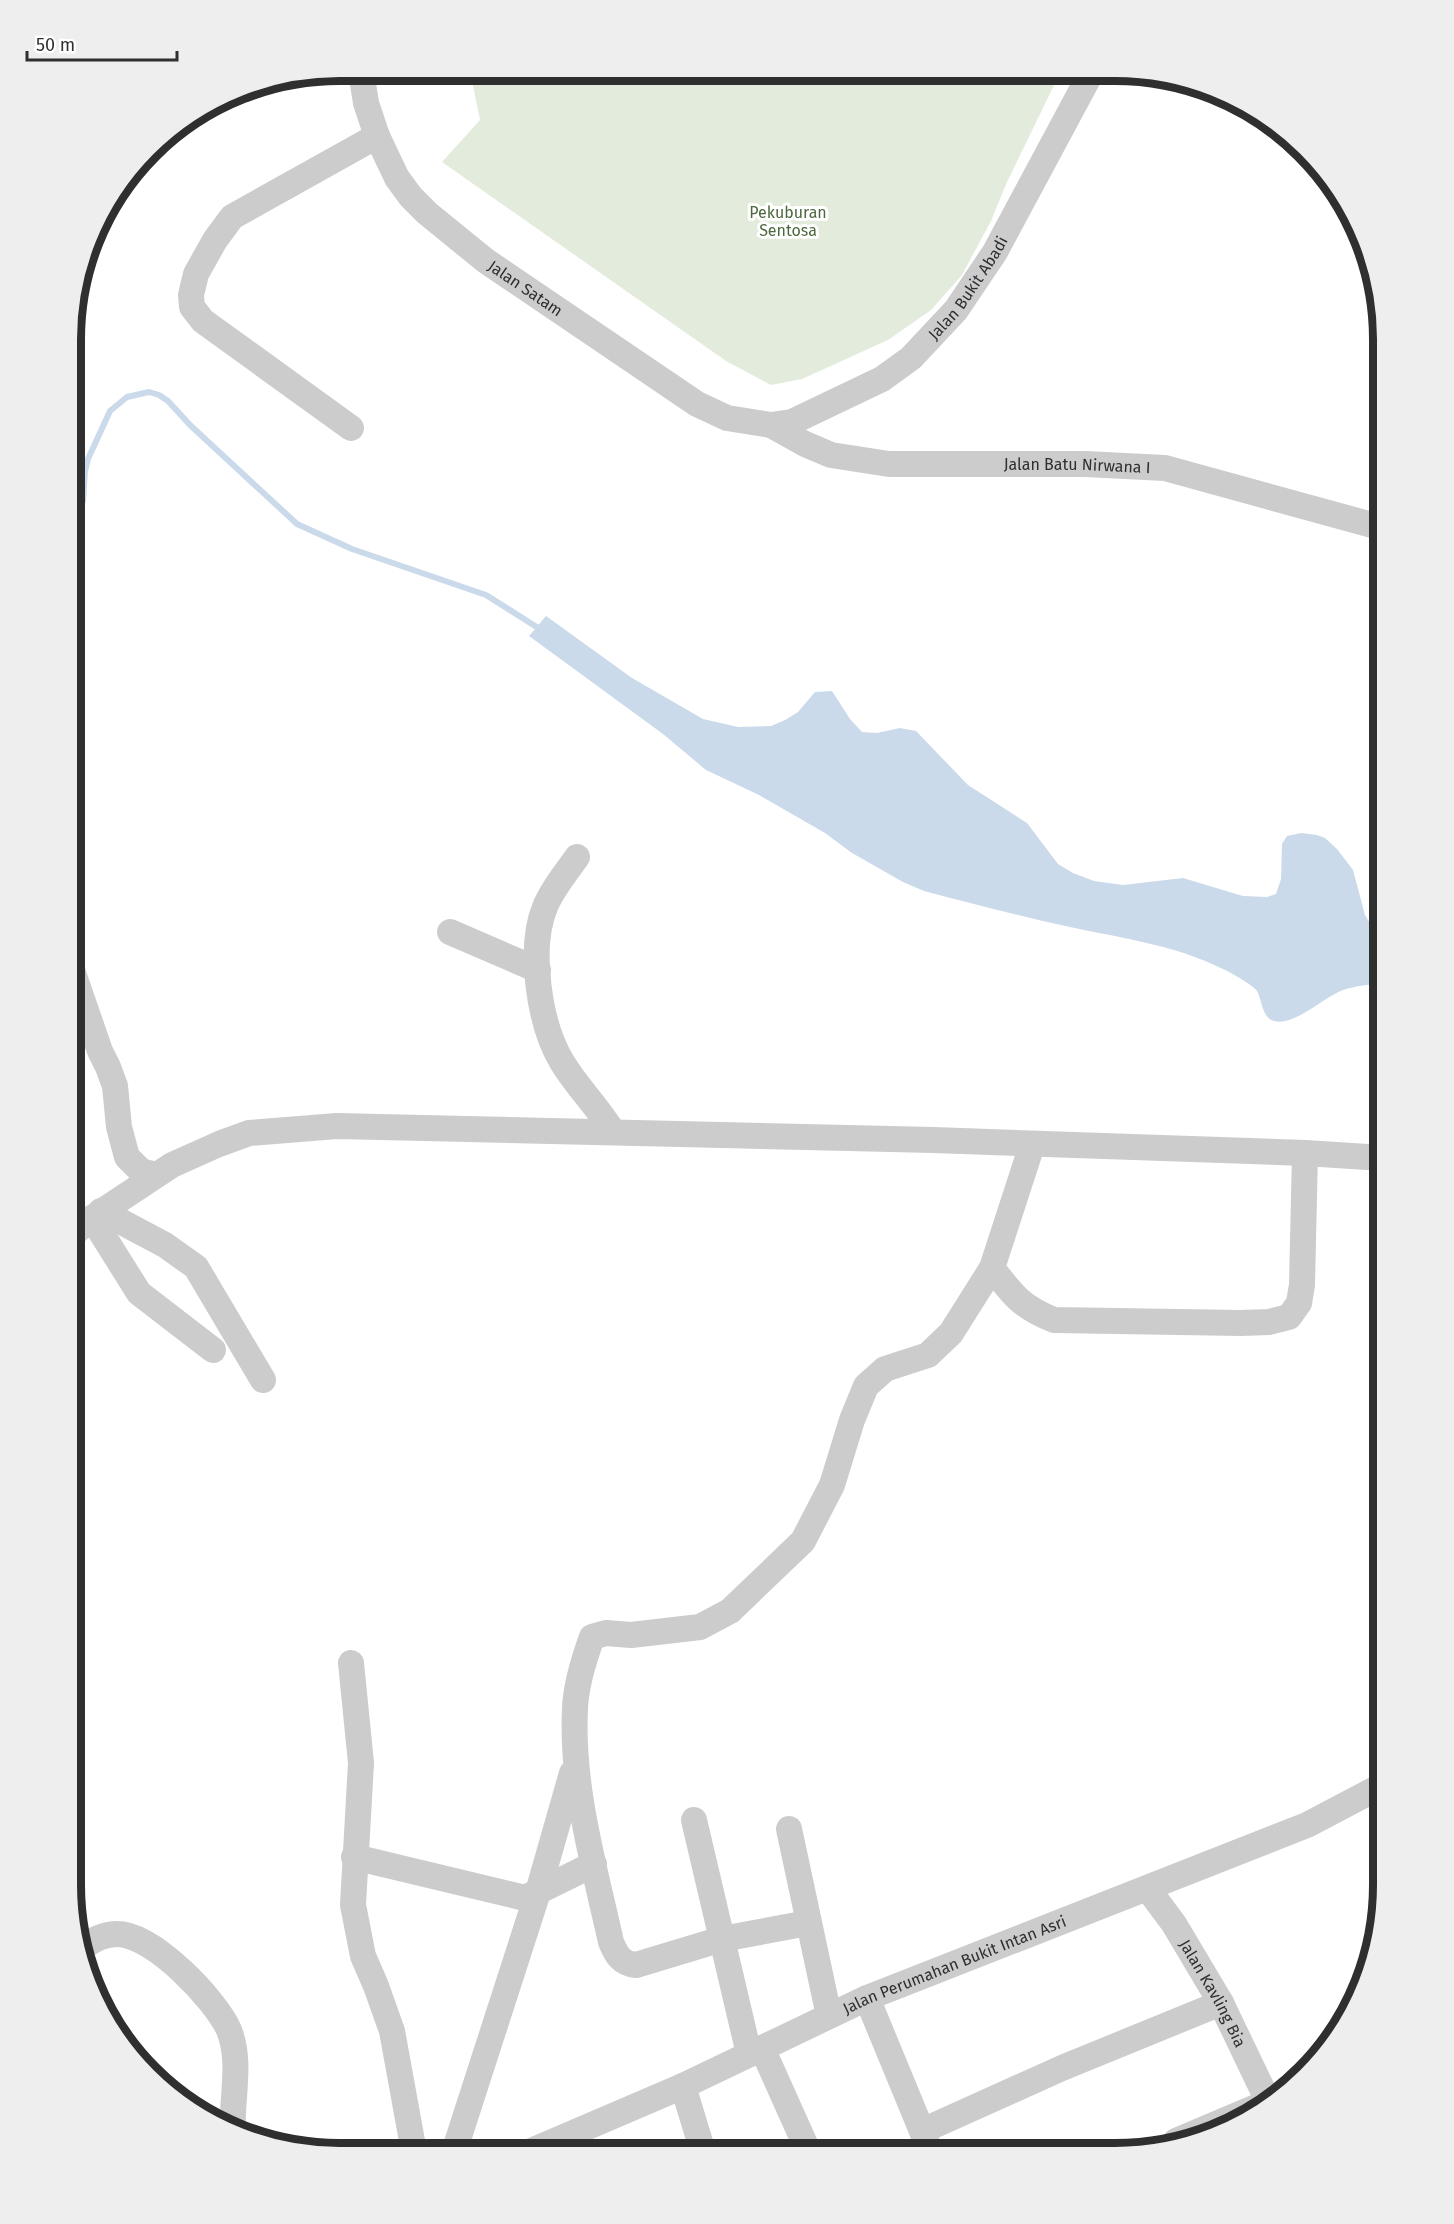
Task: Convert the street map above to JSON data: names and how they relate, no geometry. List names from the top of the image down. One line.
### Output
{"streets":{"street":["Jalan Bukit Abadi","Jalan Satam","Jalan Batu Nirwana I","Jalan Perumahan Bukit Intan Asri","Jalan Kavling Bia"]},"crossings":[["Jalan Bukit Abadi","Jalan Satam"],["Jalan Bukit Abadi","Jalan Batu Nirwana I"],["Jalan Satam","Jalan Batu Nirwana I"],["Jalan Perumahan Bukit Intan Asri","Jalan Kavling Bia"]],"parks":["Pekuburan Sentosa"],"scale_bar":"50 m"}
